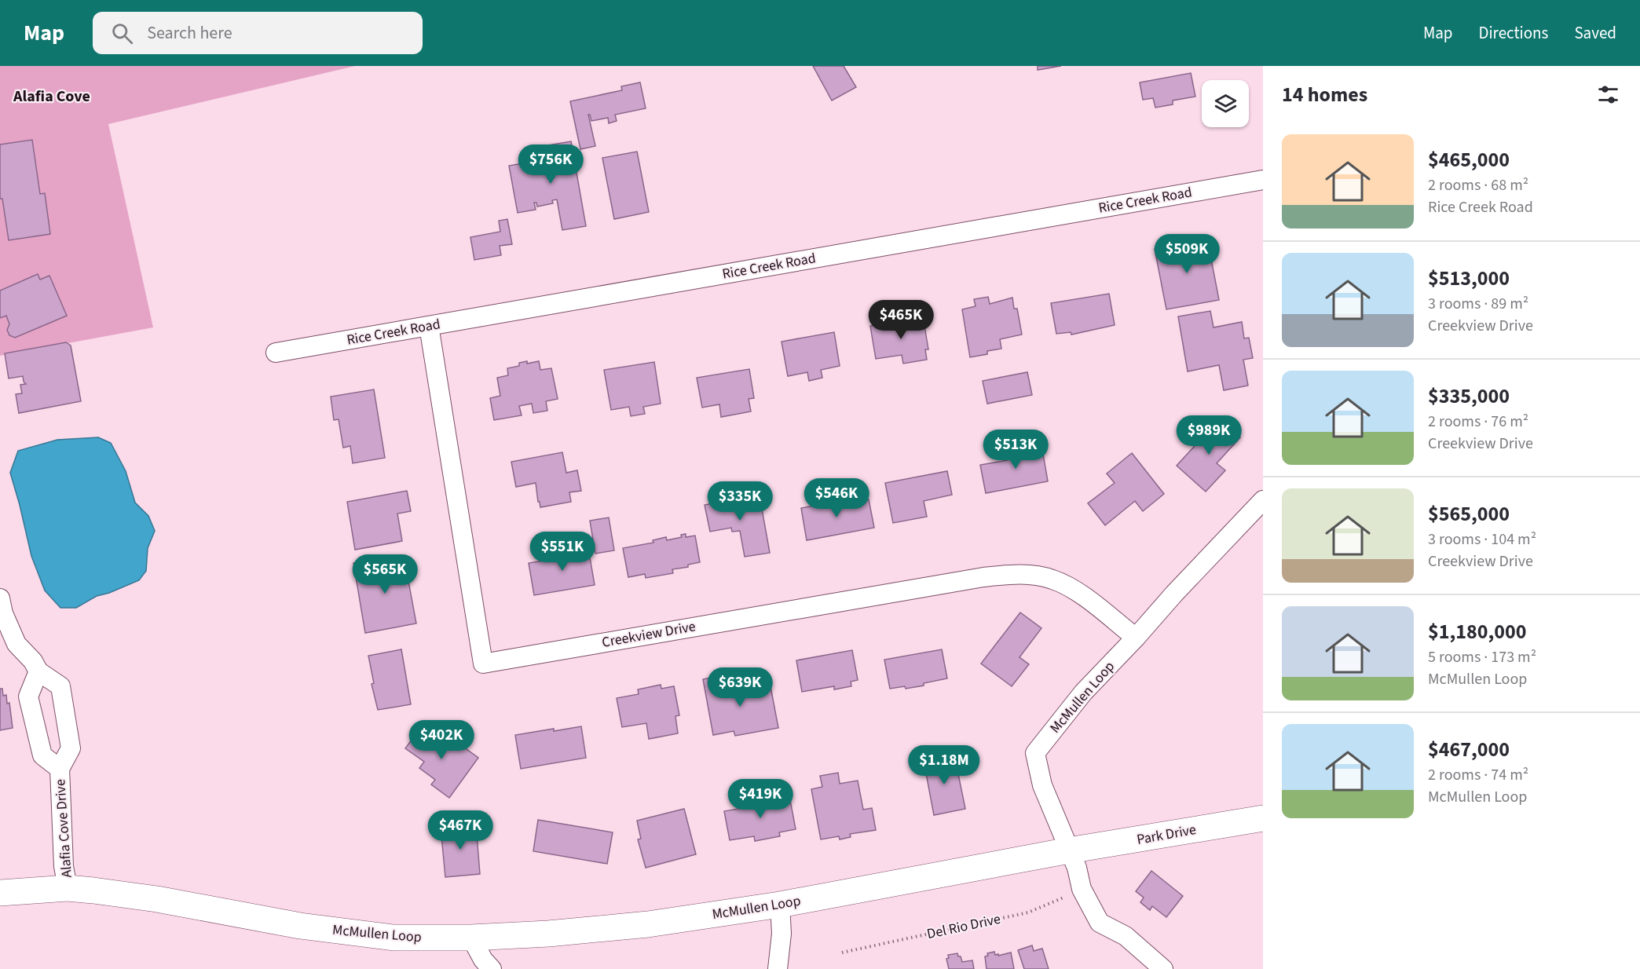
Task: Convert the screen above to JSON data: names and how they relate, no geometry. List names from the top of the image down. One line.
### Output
{"streets":{"street":["Rice Creek Road","Creekview Drive","McMullen Loop","Alafia Cove Drive","Park Drive"],"path":["Del Rio Drive"]},"crossings":[["Rice Creek Road","Creekview Drive"],["Creekview Drive","McMullen Loop"],["McMullen Loop","Alafia Cove Drive"],["McMullen Loop","Park Drive"]],"districts":["Alafia Cove"],"page":{"header":"Map","search":"Search here","nav":["Map","Directions","Saved"],"heading":"14 homes","list":[{"name":"$465,000","note":"2 rooms · 68 m² · Rice Creek Road"},{"name":"$513,000","note":"3 rooms · 89 m² · Creekview Drive"},{"name":"$335,000","note":"2 rooms · 76 m² · Creekview Drive"},{"name":"$565,000","note":"3 rooms · 104 m² · Creekview Drive"},{"name":"$1,180,000","note":"5 rooms · 173 m² · McMullen Loop"},{"name":"$467,000","note":"2 rooms · 74 m² · McMullen Loop"}],"price":["$756K","$509K","$465K","$989K","$513K","$546K","$335K","$551K","$565K","$639K","$402K","$1.18M","$419K","$467K"]}}
